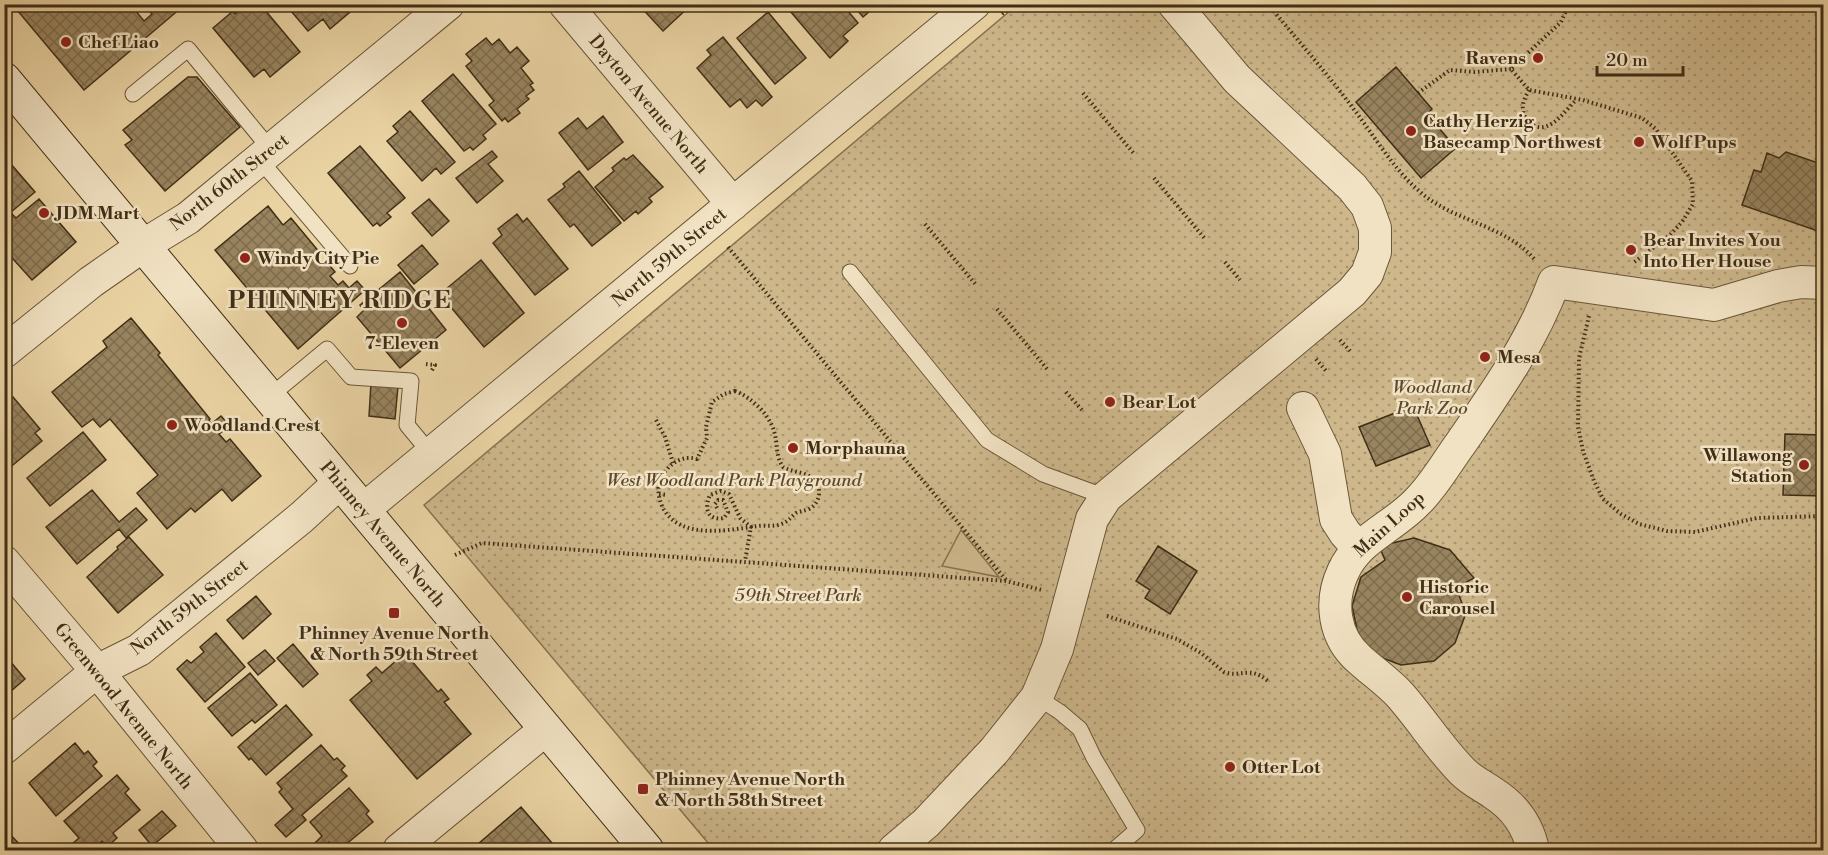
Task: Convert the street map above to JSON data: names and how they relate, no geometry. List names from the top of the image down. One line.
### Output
{"streets":{"street":["Dayton Avenue North","North 60th Street","North 59th Street","Main Loop","Phinney Avenue North","Greenwood Avenue North"]},"crossings":[["Dayton Avenue North","North 59th Street"],["North 60th Street","Phinney Avenue North"],["North 59th Street","Phinney Avenue North"],["North 59th Street","Greenwood Avenue North"]],"districts":["PHINNEY RIDGE"],"parks":["Woodland Park Zoo","West Woodland Park Playground","59th Street Park"],"places":{"other":["Chef Liao","Ravens","Cathy Herzig Basecamp Northwest","Wolf Pups","JDM Mart","Bear Invites You Into Her House","Windy City Pie","7-Eleven","Mesa","Bear Lot","Woodland Crest","Morphauna","Willawong Station","Historic Carousel","Otter Lot"],"transit":["Phinney Avenue North & North 59th Street","Phinney Avenue North & North 58th Street"]},"scale_bar":"20 m"}
